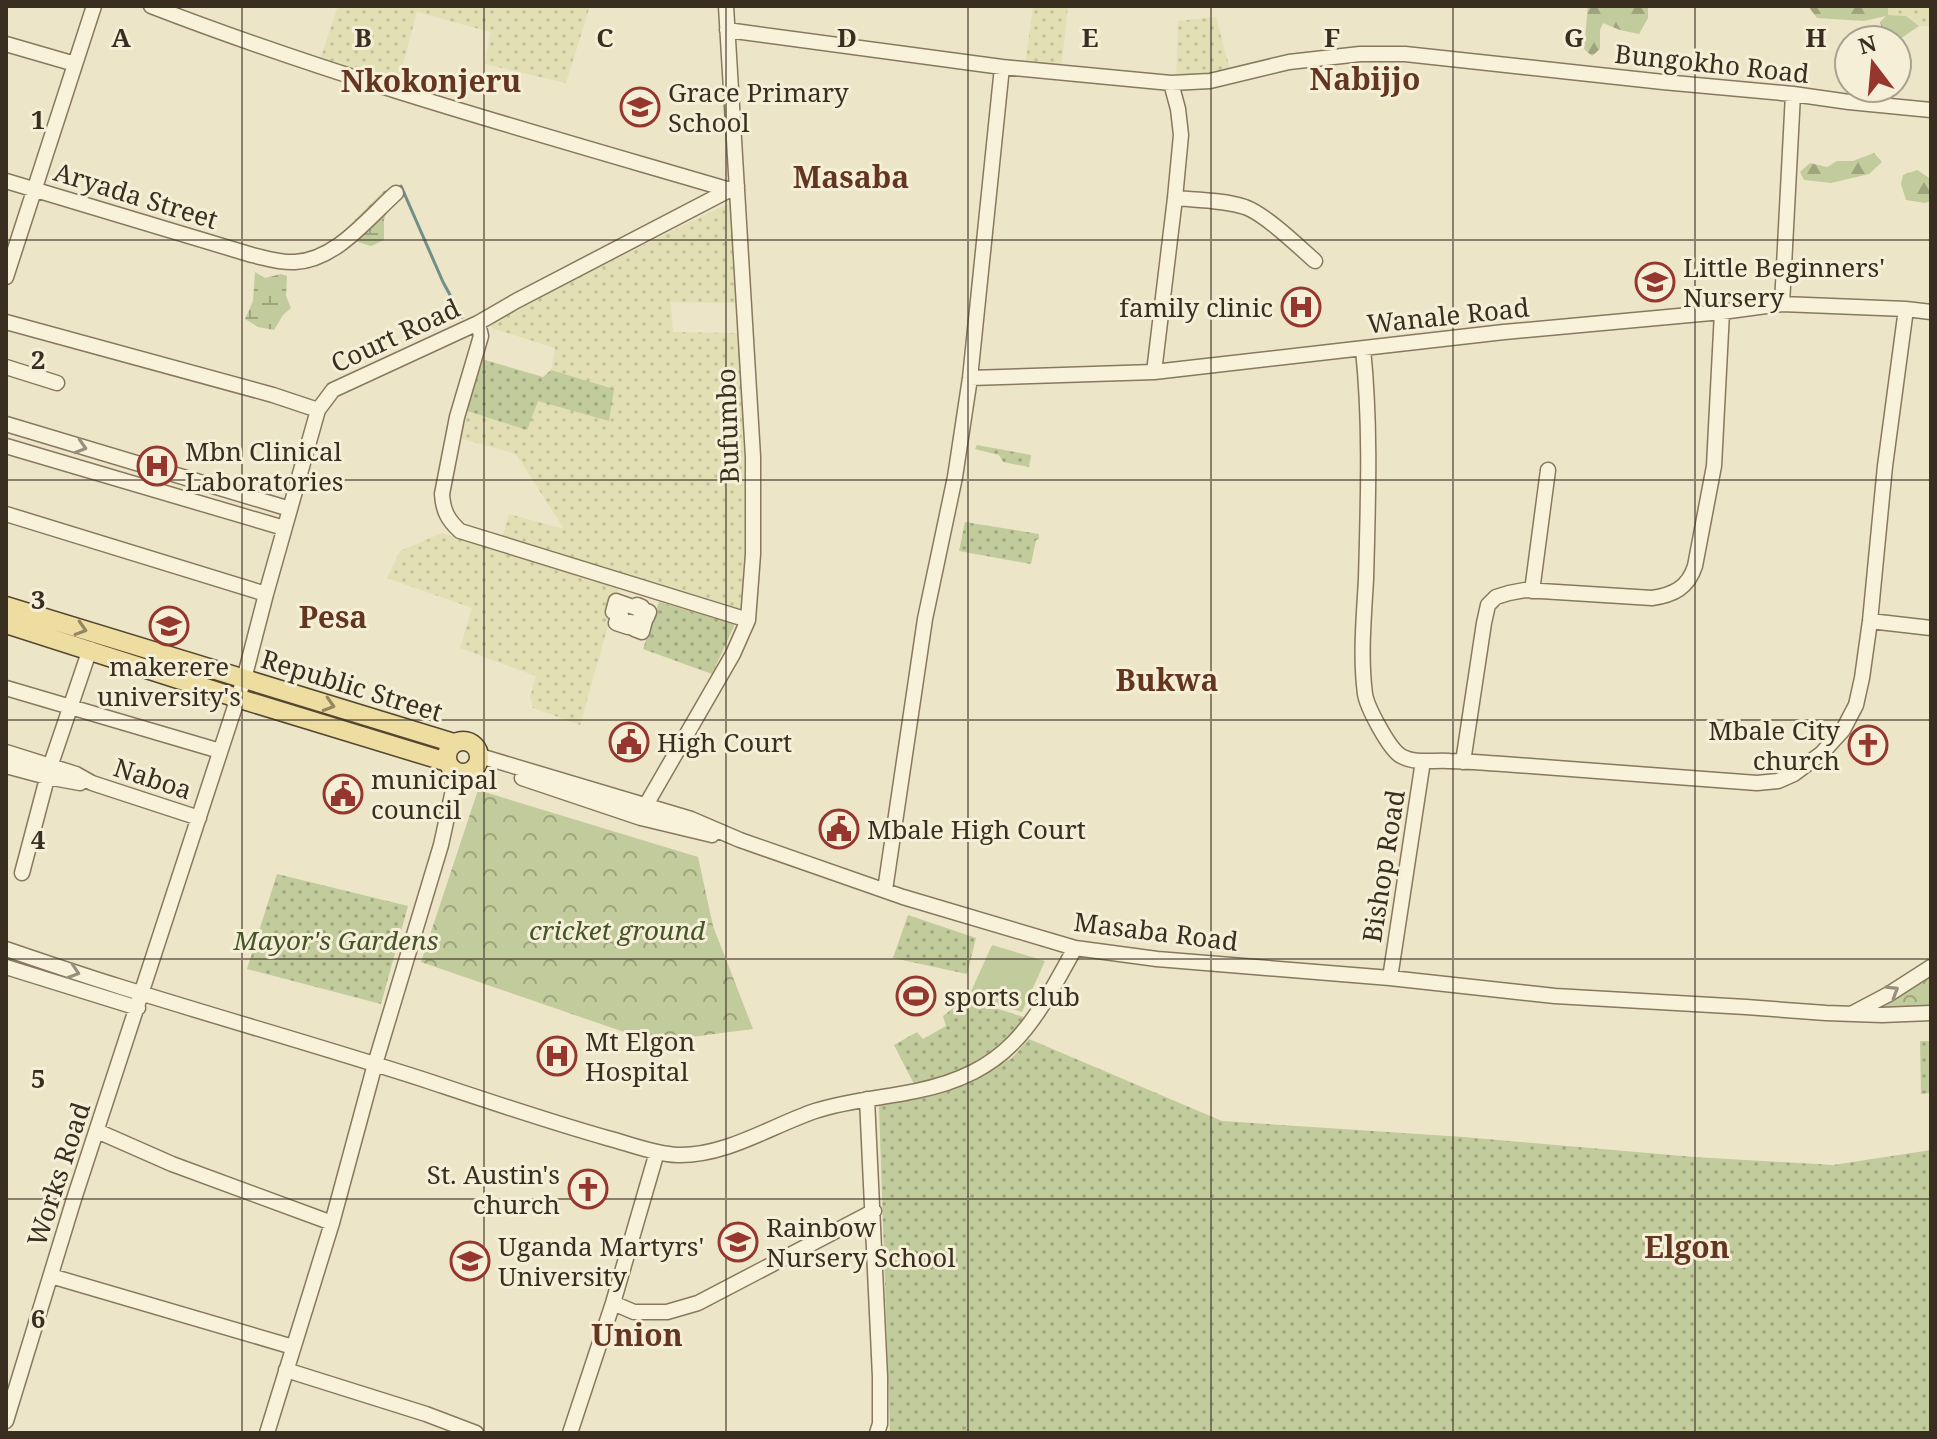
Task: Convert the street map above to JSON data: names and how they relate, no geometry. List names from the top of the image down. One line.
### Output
{"streets":{"main road":["Republic Street"],"street":["Bungokho Road","Aryada Street","Wanale Road","Court Road","Bufumbo","Naboa","Bishop Road","Masaba Road","Works Road"]},"crossings":[["Bungokho Road","Bufumbo"],["Court Road","Bufumbo"],["Court Road","Republic Street"],["Court Road","Naboa"],["Court Road","Works Road"],["Bufumbo","Masaba Road"],["Bishop Road","Masaba Road"]],"districts":["Nabijjo","Nkokonjeru","Masaba","Pesa","Bukwa","Elgon","Union"],"parks":["cricket ground","Mayor's Gardens"],"places":{"school or university":["Grace Primary School","Little Beginners' Nursery","makerere university's","Rainbow Nursery School","Uganda Martyrs' University"],"hospital":["family clinic","Mbn Clinical Laboratories","Mt Elgon Hospital"],"public building":["High Court","municipal council","Mbale High Court"],"church":["Mbale City church","St. Austin's church"],"sports":["sports club"]},"north":"top","grid":{"columns":["A","B","C","D","E","F","G","H"],"rows":["1","2","3","4","5","6"]}}
